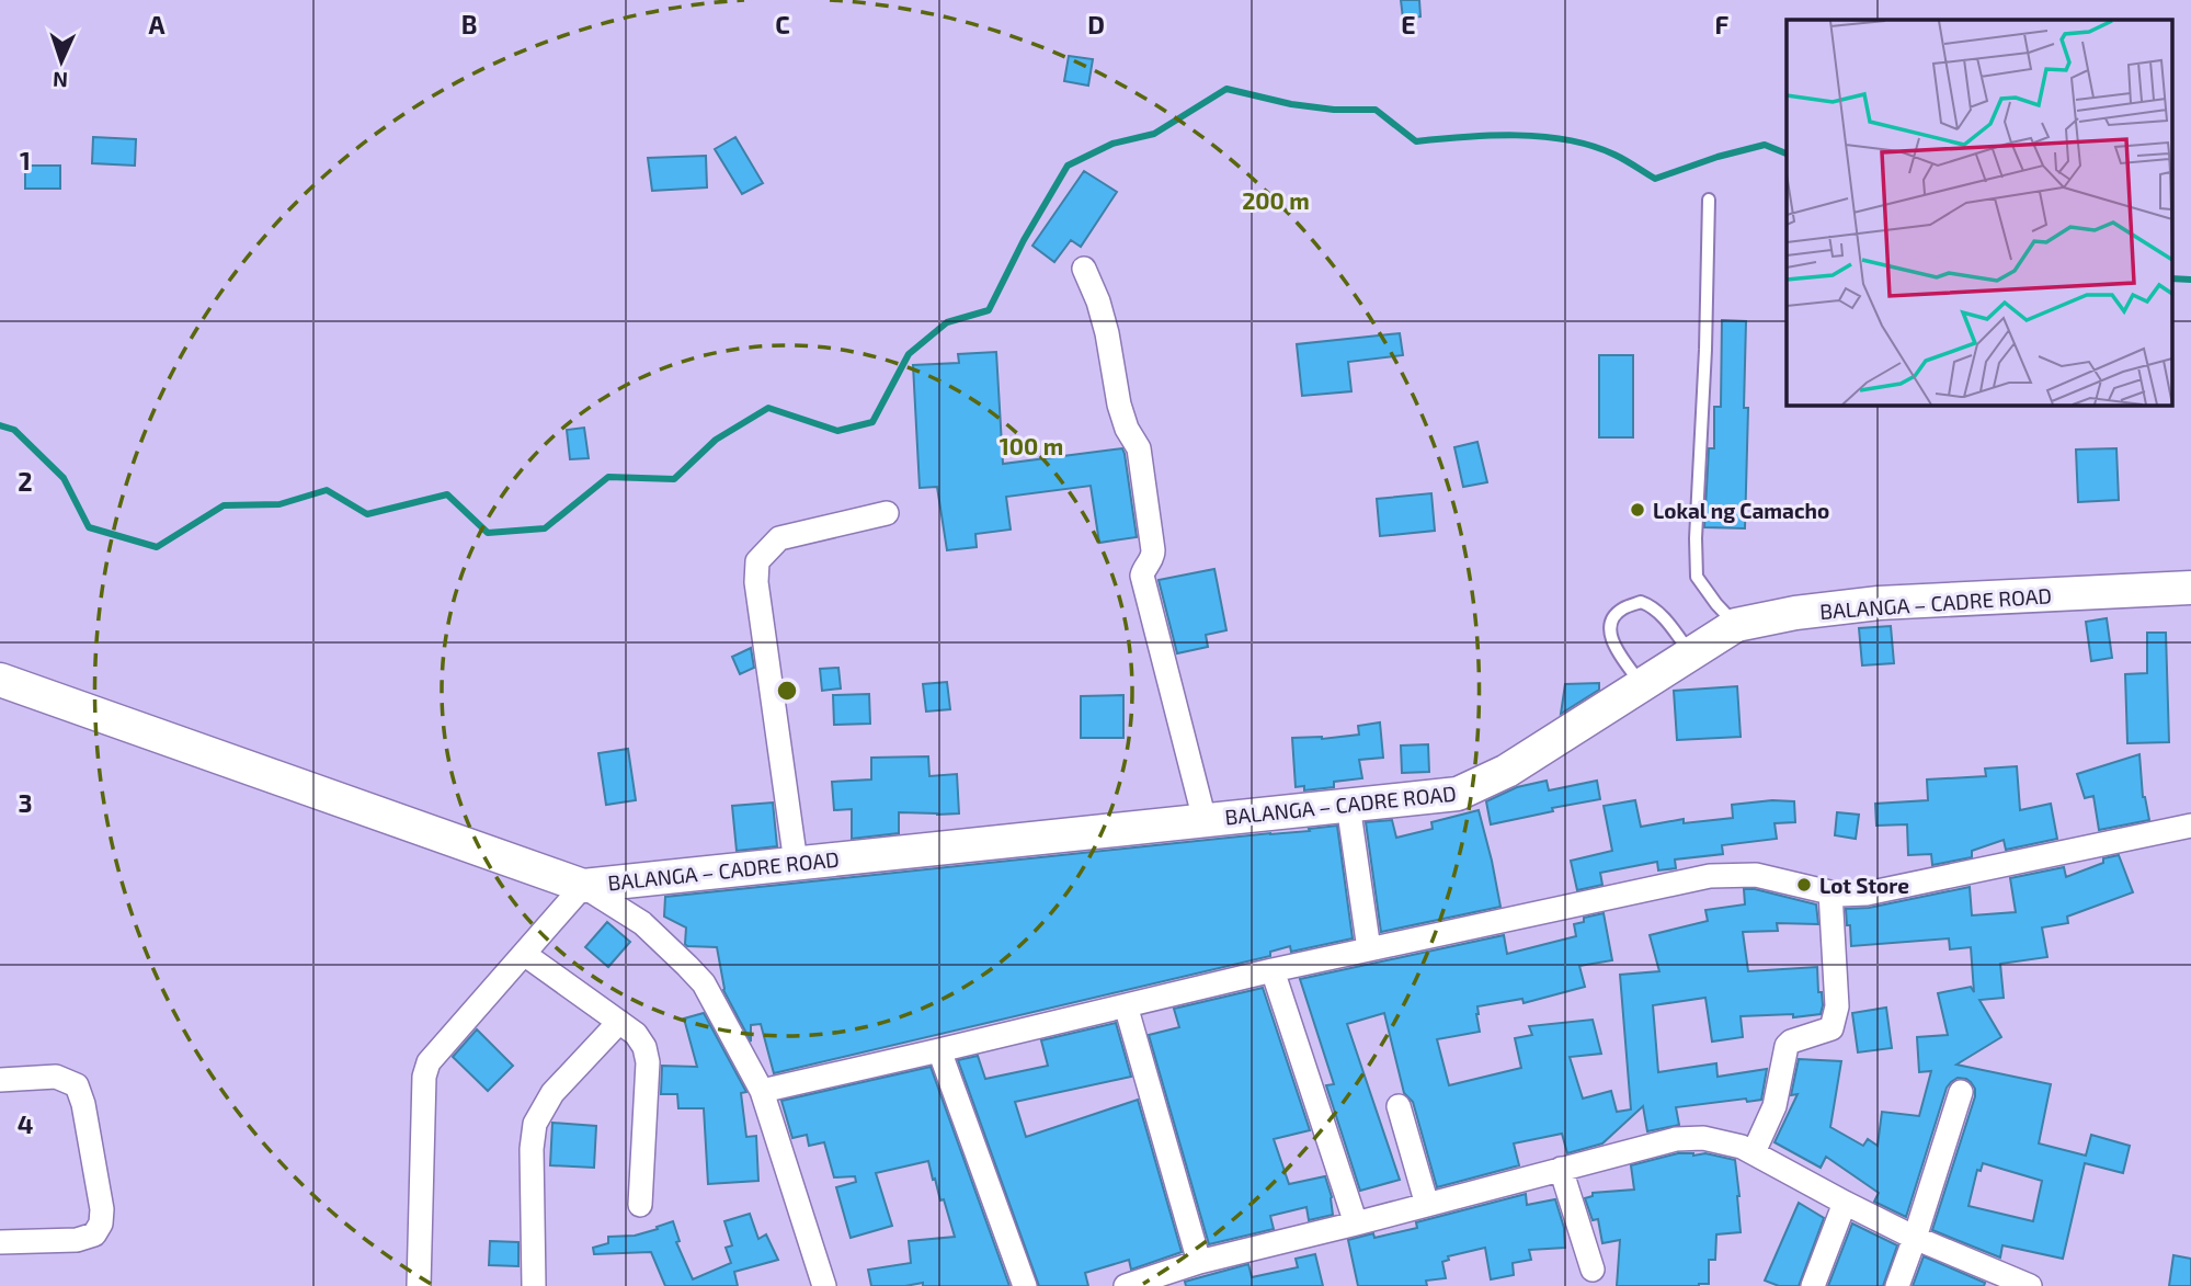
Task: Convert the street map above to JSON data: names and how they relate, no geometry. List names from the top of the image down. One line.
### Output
{"streets":{"street":["BALANGA – CADRE ROAD"]},"places":["Lokal ng Camacho","Lot Store"],"north":"bottom","grid":{"columns":["A","B","C","D","E","F"],"rows":["1","2","3","4"]},"rings":["200 m","100 m"]}
